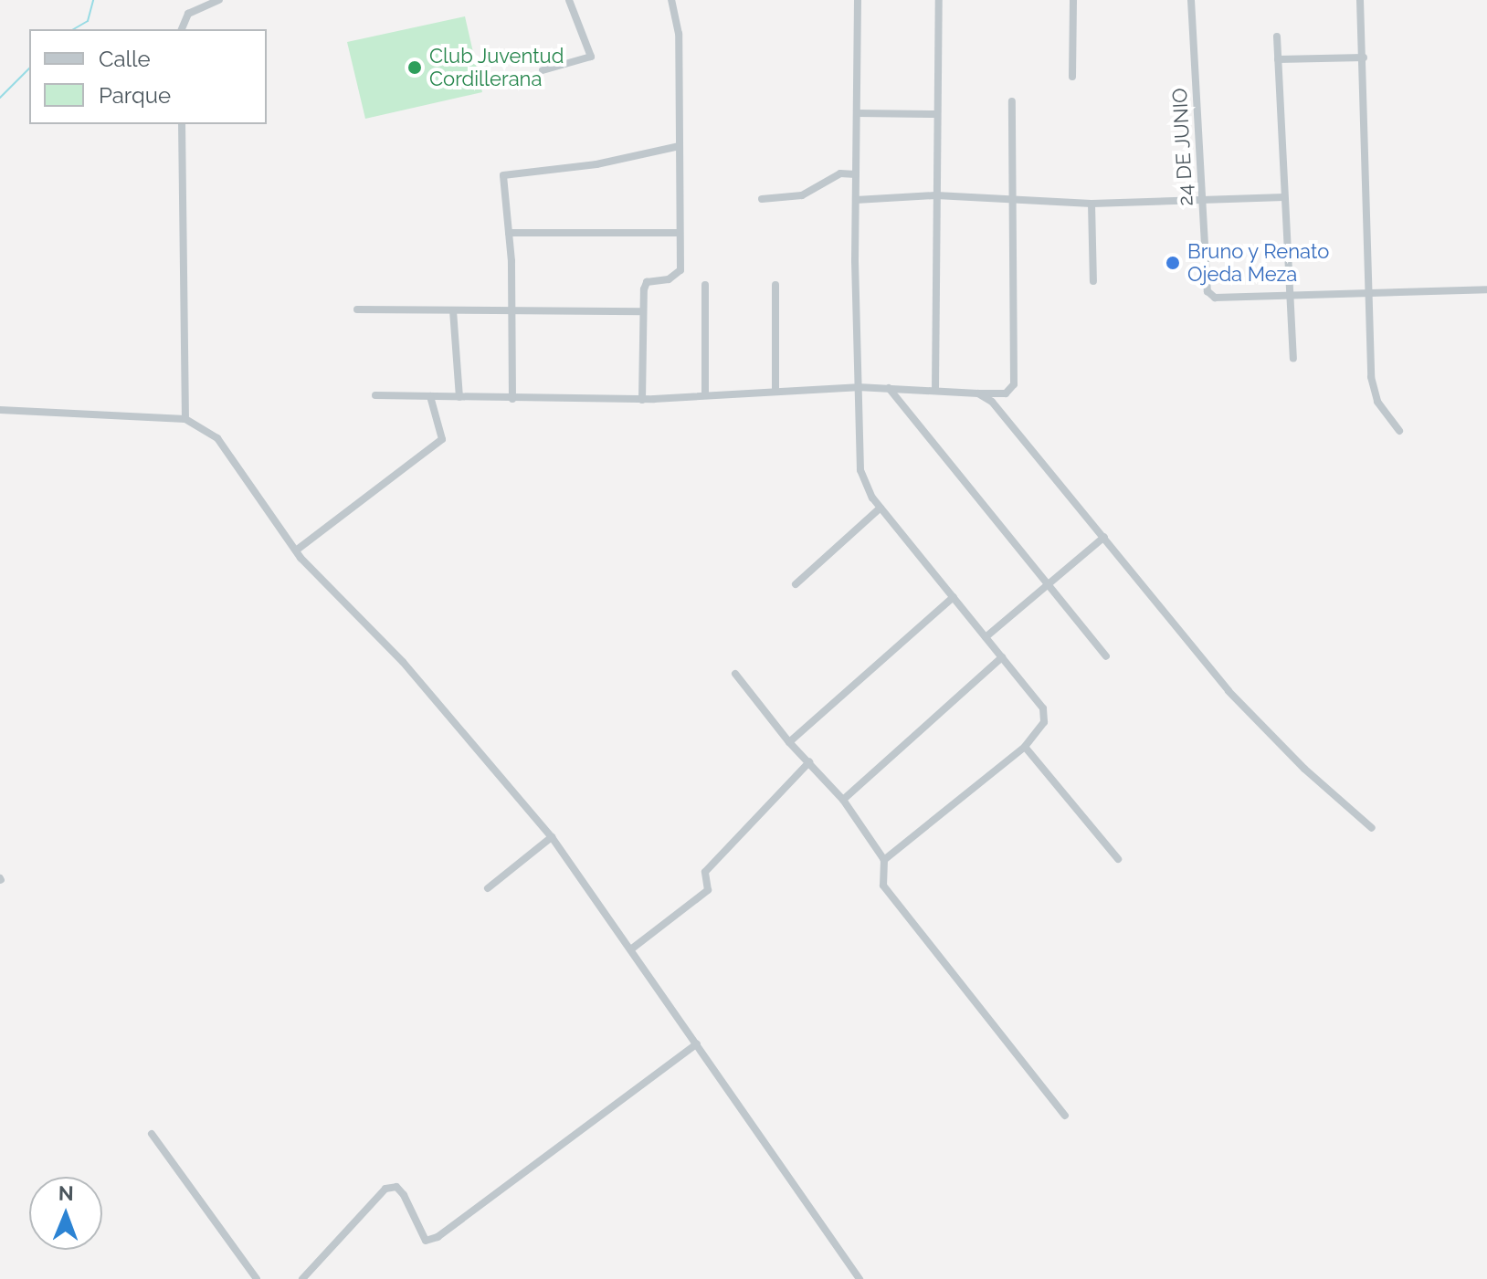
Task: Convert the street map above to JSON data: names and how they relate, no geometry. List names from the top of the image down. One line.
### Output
{"streets":{"street":["24 DE JUNIO"]},"places":["Club Juventud Cordillerana","Bruno y Renato Ojeda Meza"],"legend":["Calle","Parque"],"north":"top"}
